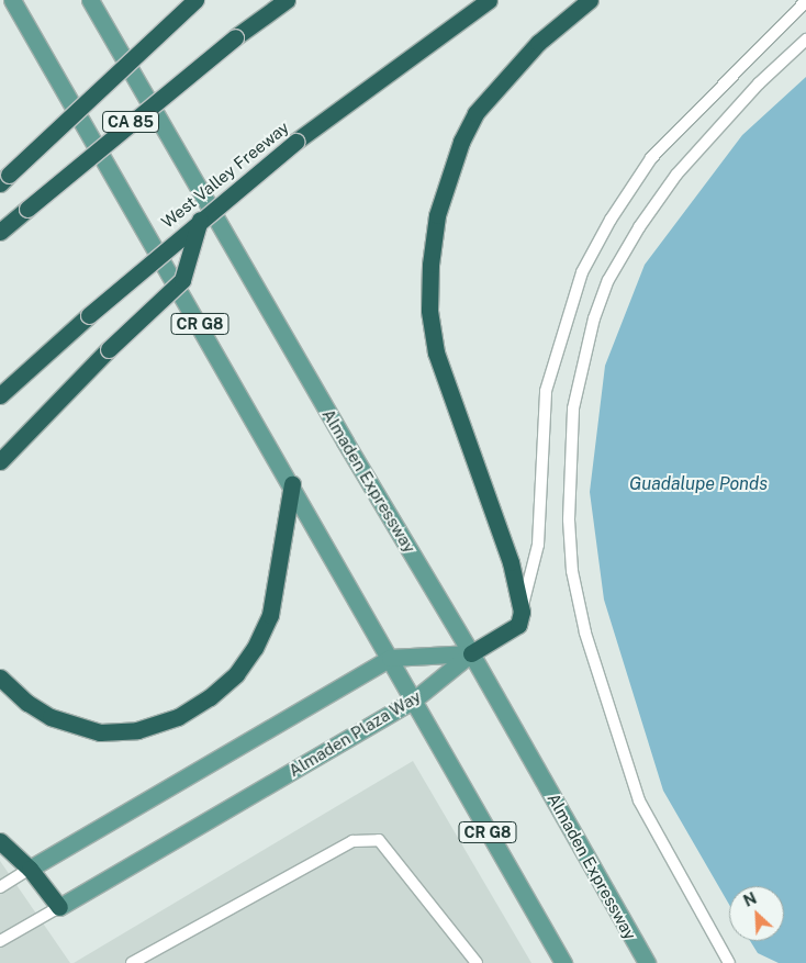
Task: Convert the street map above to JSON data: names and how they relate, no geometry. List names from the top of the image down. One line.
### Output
{"streets":{"highway":["CA 85","West Valley Freeway"],"main road":["CR G8","Almaden Expressway","Almaden Plaza Way"]},"crossings":[["CR G8","Almaden Plaza Way"],["Almaden Expressway","Almaden Plaza Way"]],"water":["Guadalupe Ponds"],"north":"top left"}
